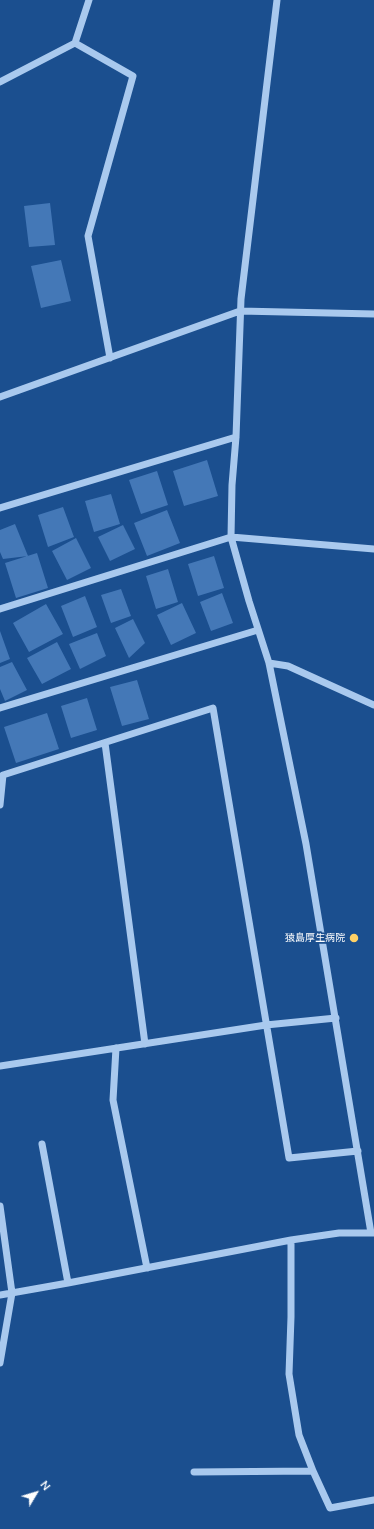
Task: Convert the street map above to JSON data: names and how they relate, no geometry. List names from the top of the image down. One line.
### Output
{"places":["猿島厚生病院"],"north":"top right"}
